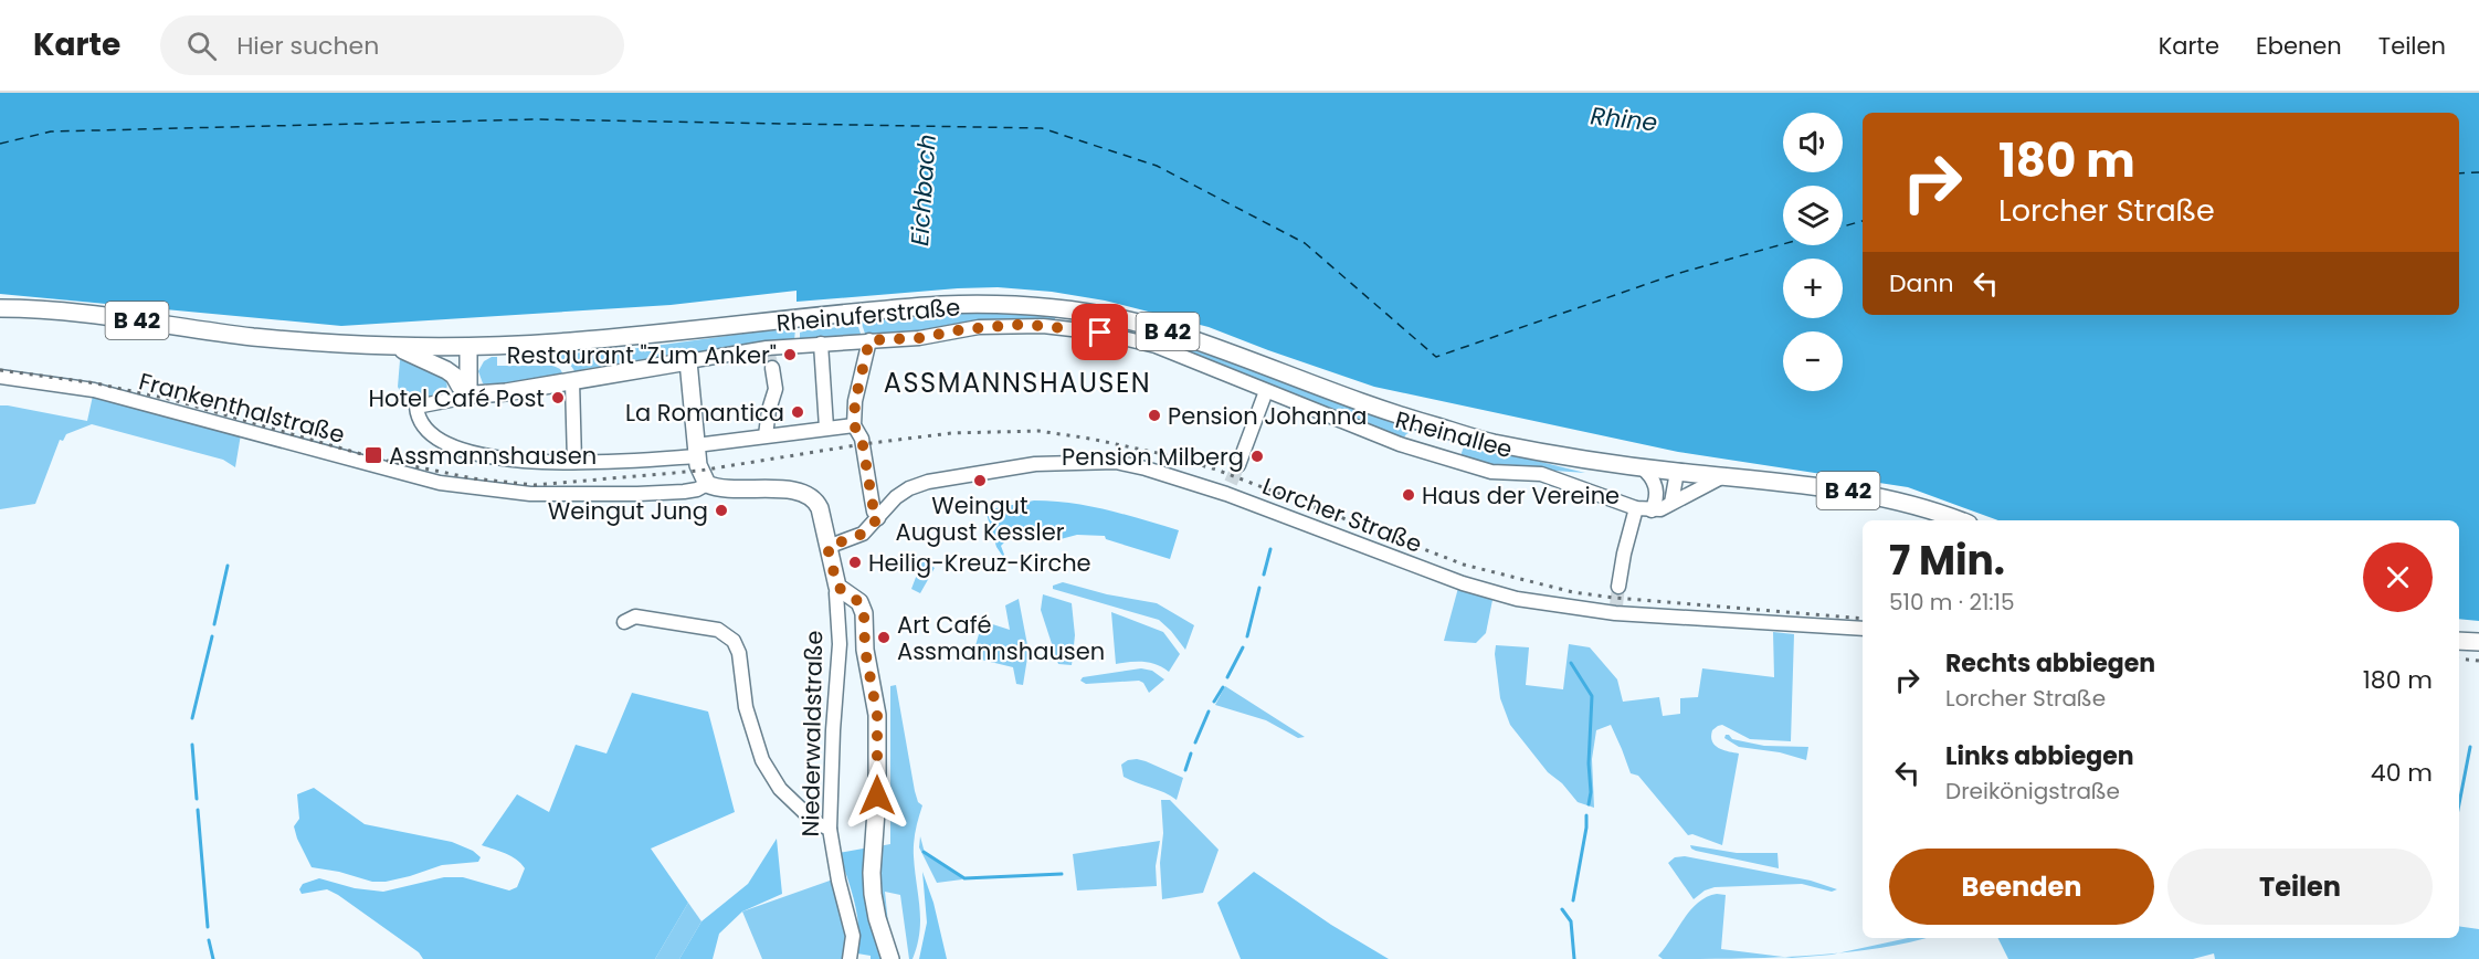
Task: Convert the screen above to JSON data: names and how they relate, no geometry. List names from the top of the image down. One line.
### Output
{"streets":{"main road":["Rheinuferstraße","B 42"],"street":["Frankenthalstraße","Rheinallee","Lorcher Straße","Niederwaldstraße"]},"crossings":[["Rheinuferstraße","Rheinallee"],["B 42","Rheinallee"]],"districts":["ASSMANNSHAUSEN"],"water":["Rhine","Eichbach"],"places":{"other":["Restaurant \"Zum Anker\"","Hotel Café Post","La Romantica","Pension Johanna","Pension Milberg","Weingut August Kessler","Haus der Vereine","Weingut Jung","Heilig-Kreuz-Kirche","Art Café Assmannshausen"],"transit":["Assmannshausen"]},"page":{"header":"Karte","search":"Hier suchen","nav":["Karte","Ebenen","Teilen"],"map_buttons":["+","−"],"turn":["180 m","Lorcher Straße"],"then":"Dann","heading":["7 Min.","510 m · 21:15"],"list":[{"name":"Rechts abbiegen","note":"Lorcher Straße","value":"180 m"},{"name":"Links abbiegen","note":"Dreikönigstraße","value":"40 m"}],"buttons":["Beenden","Teilen"]}}
